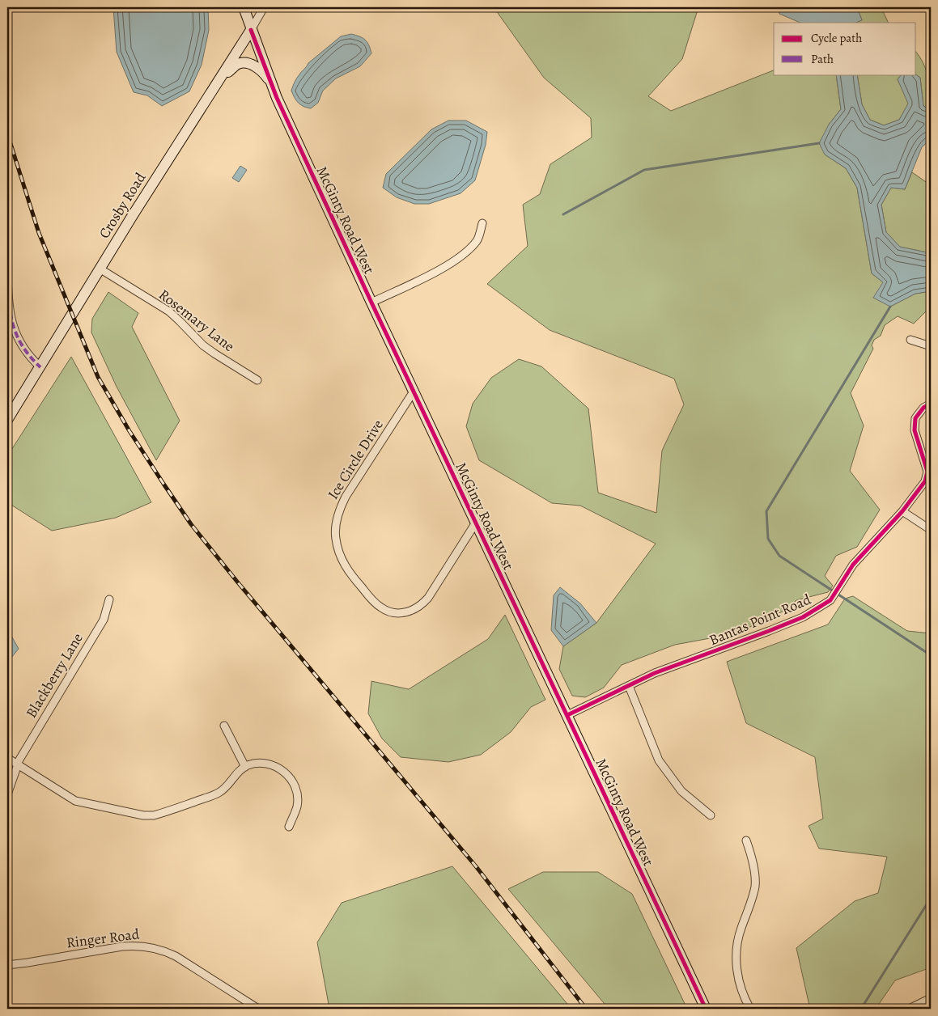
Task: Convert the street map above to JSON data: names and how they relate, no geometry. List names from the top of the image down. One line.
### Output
{"streets":{"main road":["Crosby Road","McGinty Road West"],"street":["Rosemary Lane","Ice Circle Drive","Bantas Point Road","Blackberry Lane","Ringer Road"]},"crossings":[["Crosby Road","McGinty Road West"],["Crosby Road","Rosemary Lane"],["McGinty Road West","Ice Circle Drive"],["McGinty Road West","Bantas Point Road"]],"legend":["Cycle path","Path"]}
